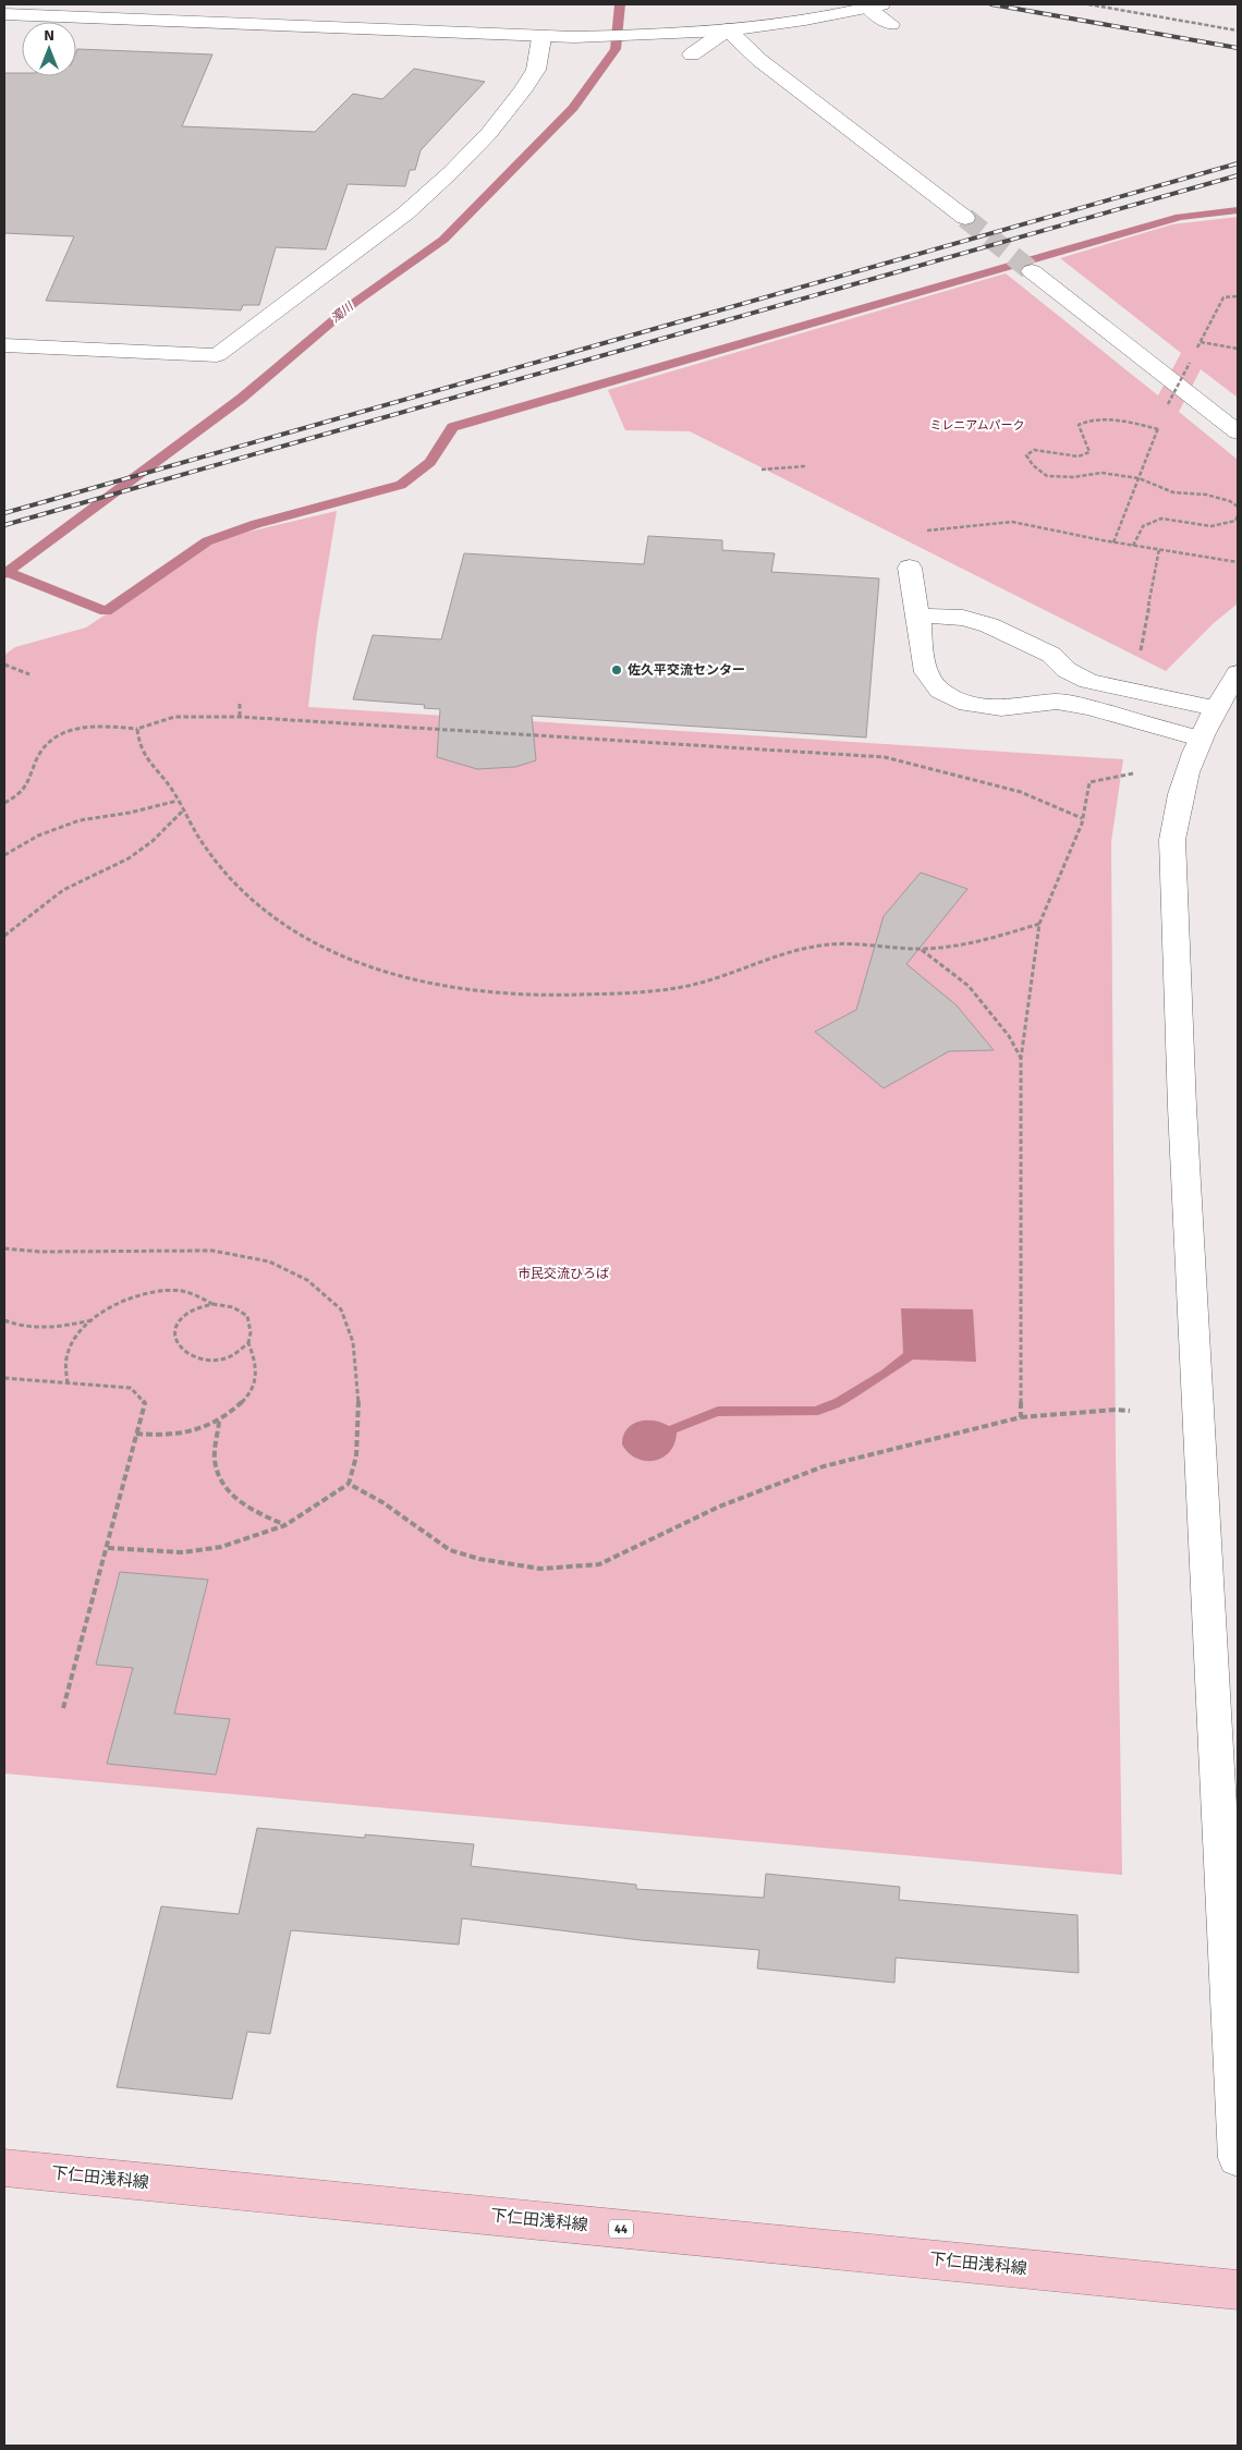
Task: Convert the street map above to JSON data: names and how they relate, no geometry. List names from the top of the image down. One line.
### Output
{"streets":{"main road":["下仁田浅科線","44"]},"water":["濁川"],"parks":["ミレニアムパーク","市民交流ひろば"],"places":["佐久平交流センター"],"north":"top"}
